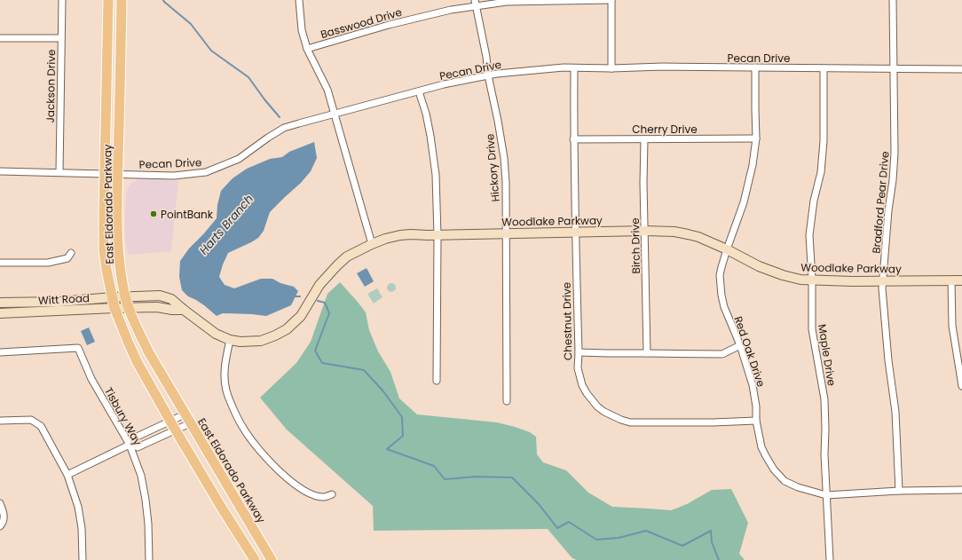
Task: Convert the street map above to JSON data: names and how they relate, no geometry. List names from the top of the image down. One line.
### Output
{"streets":{"main road":["East Eldorado Parkway"],"street":["Basswood Drive","Pecan Drive","Jackson Drive","Cherry Drive","Hickory Drive","Bradford Pear Drive","Woodlake Parkway","Birch Drive","Witt Road","Chestnut Drive","Red Oak Drive","Maple Drive","Tisbury Way"]},"crossings":[["Basswood Drive","Hickory Drive"],["Pecan Drive","Jackson Drive"],["Pecan Drive","Hickory Drive"],["Pecan Drive","Bradford Pear Drive"],["Pecan Drive","East Eldorado Parkway"],["Pecan Drive","Chestnut Drive"],["Pecan Drive","Red Oak Drive"],["Pecan Drive","Maple Drive"],["Cherry Drive","Birch Drive"],["Cherry Drive","Chestnut Drive"],["Cherry Drive","Red Oak Drive"],["Hickory Drive","Woodlake Parkway"],["Bradford Pear Drive","Woodlake Parkway"],["Bradford Pear Drive","Red Oak Drive"],["East Eldorado Parkway","Woodlake Parkway"],["East Eldorado Parkway","Witt Road"],["Woodlake Parkway","Birch Drive"],["Woodlake Parkway","Witt Road"],["Woodlake Parkway","Chestnut Drive"],["Woodlake Parkway","Red Oak Drive"],["Woodlake Parkway","Maple Drive"],["Chestnut Drive","Red Oak Drive"],["Red Oak Drive","Maple Drive"]],"water":["Harts Branch"],"places":["PointBank"]}
